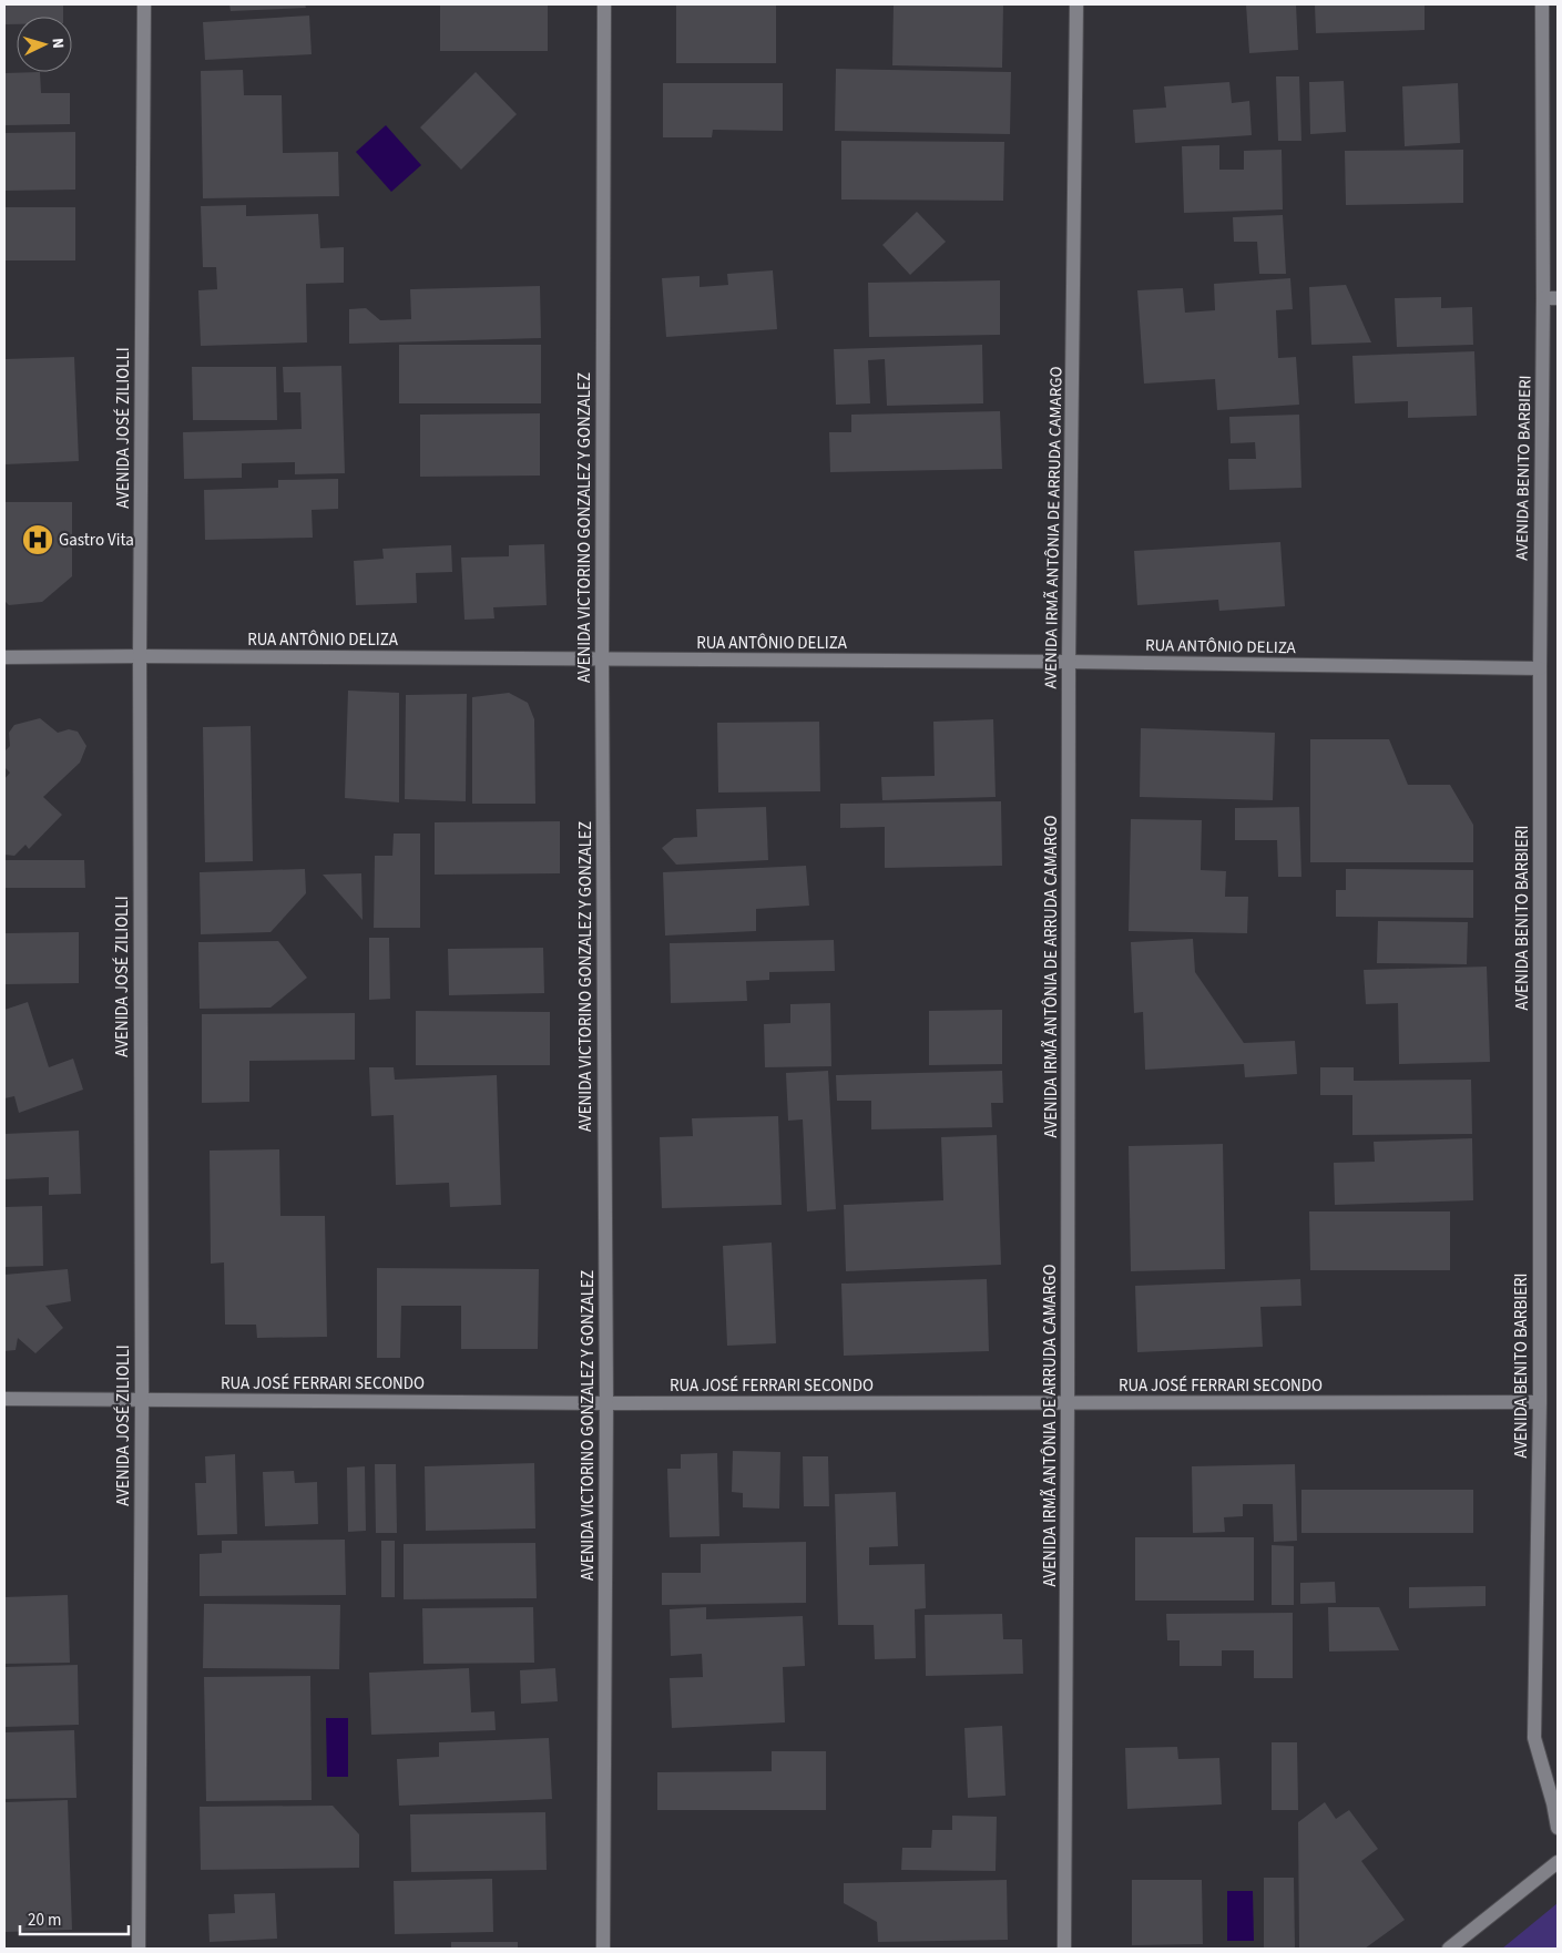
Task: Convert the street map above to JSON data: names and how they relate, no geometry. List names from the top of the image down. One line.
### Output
{"streets":{"street":["AVENIDA JOSÉ ZILIOLLI","AVENIDA BENITO BARBIERI","AVENIDA VICTORINO GONZALEZ Y GONZALEZ","AVENIDA IRMÃ ANTÔNIA DE ARRUDA CAMARGO","RUA ANTÔNIO DELIZA","RUA JOSÉ FERRARI SECONDO"]},"crossings":[["AVENIDA JOSÉ ZILIOLLI","RUA ANTÔNIO DELIZA"],["AVENIDA JOSÉ ZILIOLLI","RUA JOSÉ FERRARI SECONDO"],["AVENIDA BENITO BARBIERI","RUA ANTÔNIO DELIZA"],["AVENIDA BENITO BARBIERI","RUA JOSÉ FERRARI SECONDO"],["AVENIDA VICTORINO GONZALEZ Y GONZALEZ","RUA ANTÔNIO DELIZA"],["AVENIDA VICTORINO GONZALEZ Y GONZALEZ","RUA JOSÉ FERRARI SECONDO"],["AVENIDA IRMÃ ANTÔNIA DE ARRUDA CAMARGO","RUA ANTÔNIO DELIZA"],["AVENIDA IRMÃ ANTÔNIA DE ARRUDA CAMARGO","RUA JOSÉ FERRARI SECONDO"]],"places":{"hospital":["Gastro Vita"]},"scale_bar":"20 m","north":"right"}
